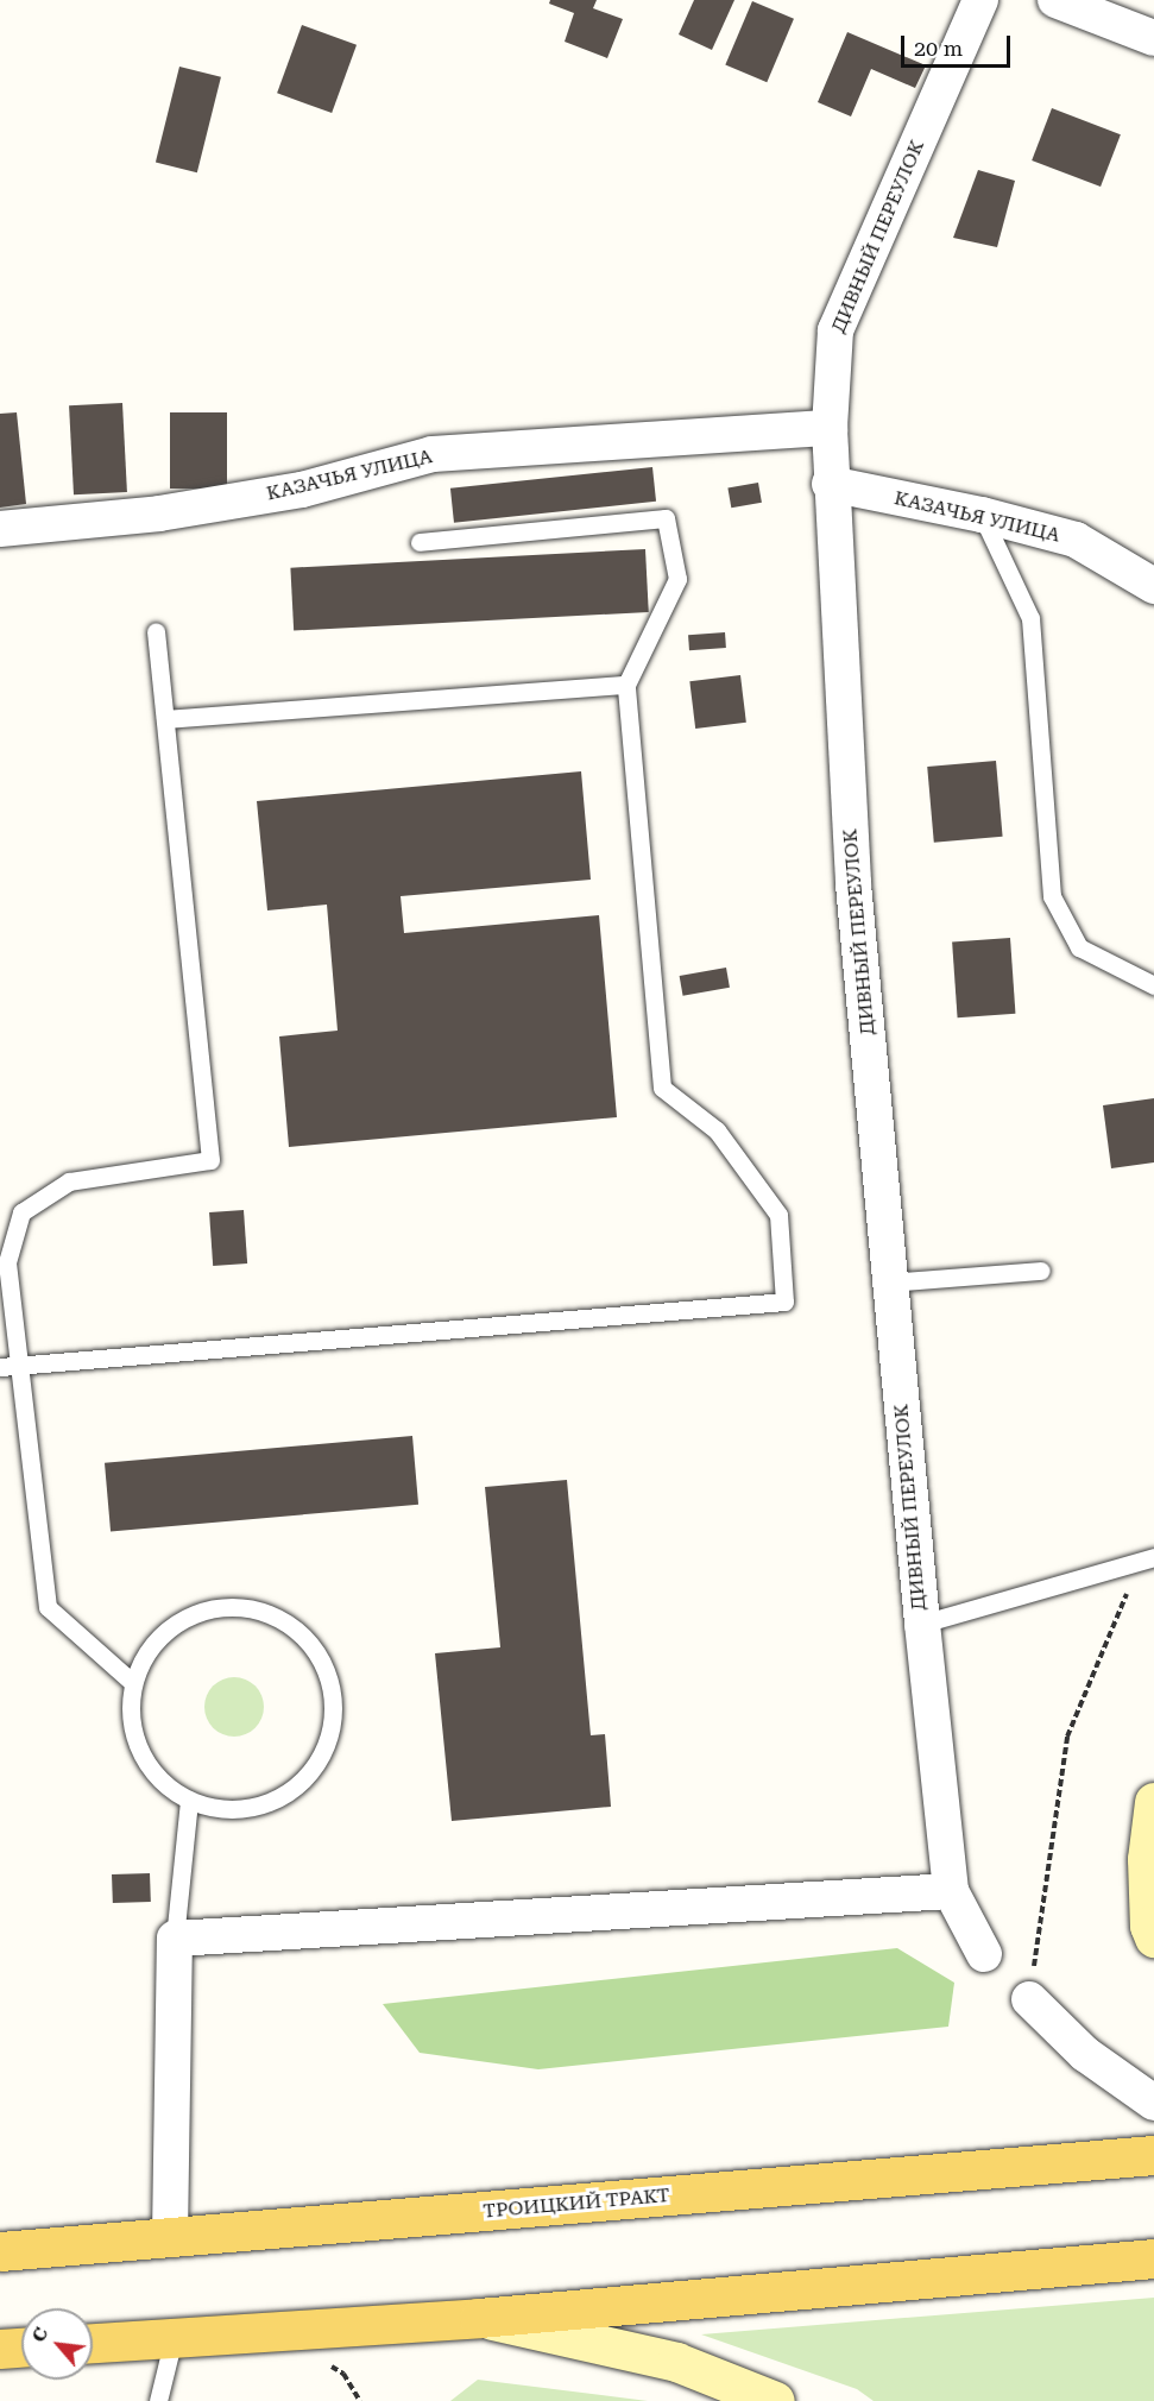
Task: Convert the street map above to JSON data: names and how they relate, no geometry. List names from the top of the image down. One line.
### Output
{"streets":{"main road":["ТРОИЦКИЙ ТРАКТ"],"street":["ДИВНЫЙ ПЕРЕУЛОК","КАЗАЧЬЯ УЛИЦА"]},"crossings":[["ДИВНЫЙ ПЕРЕУЛОК","КАЗАЧЬЯ УЛИЦА"]],"scale_bar":"20 m","north":"top left"}
